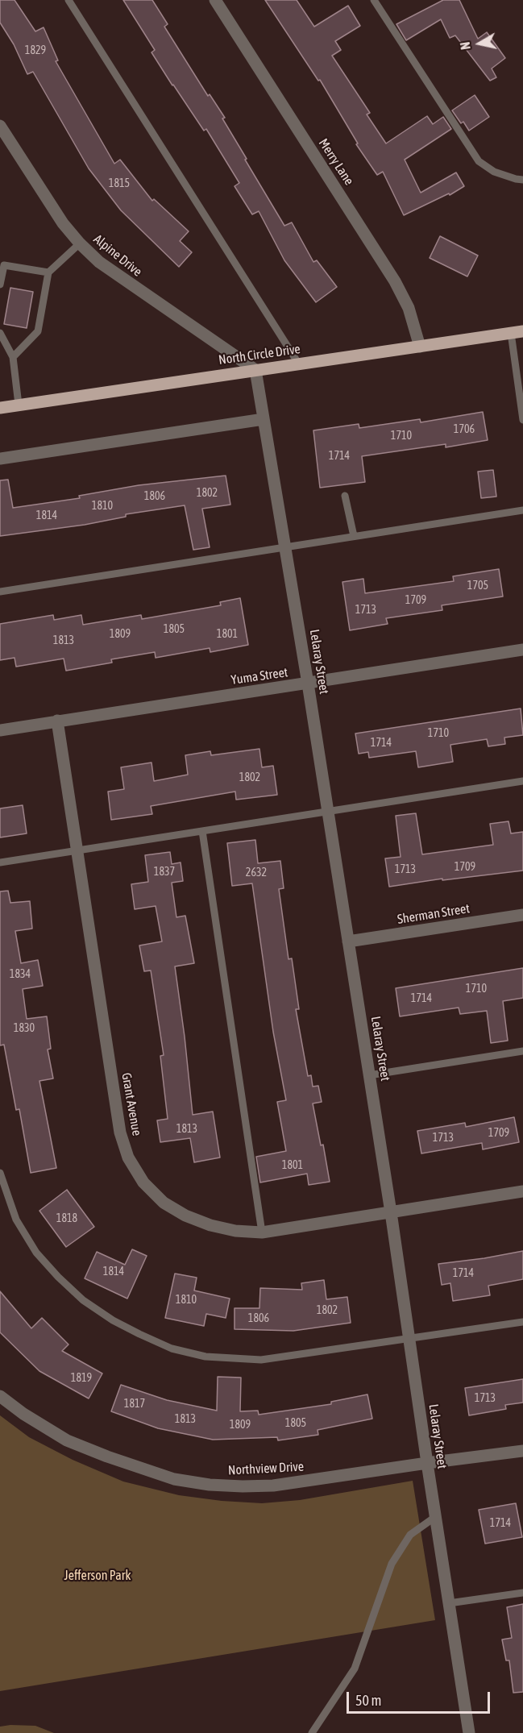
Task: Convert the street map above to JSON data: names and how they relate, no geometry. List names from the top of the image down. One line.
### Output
{"streets":{"main road":["North Circle Drive"],"street":["Merry Lane","Alpine Drive","Lelaray Street","Yuma Street","Sherman Street","Grant Avenue","Northview Drive"]},"crossings":[["Merry Lane","North Circle Drive"],["Alpine Drive","North Circle Drive"],["Alpine Drive","Lelaray Street"],["North Circle Drive","Lelaray Street"],["Lelaray Street","Yuma Street"],["Lelaray Street","Sherman Street"],["Lelaray Street","Grant Avenue"],["Lelaray Street","Northview Drive"],["Yuma Street","Grant Avenue"]],"parks":["Jefferson Park"],"house_numbers":["1829","1815","1706","1710","1714","1802","1806","1810","1814","1705","1709","1713","1805","1809","1801","1813","1710","1714","1802","1709","1713","1837","2632","1834","1710","1714","1830","1813","1709","1713","1801","1818","1814","1714","1810","1802","1806","1819","1713","1817","1813","1805","1809","1714"],"scale_bar":"50 m","north":"left"}
